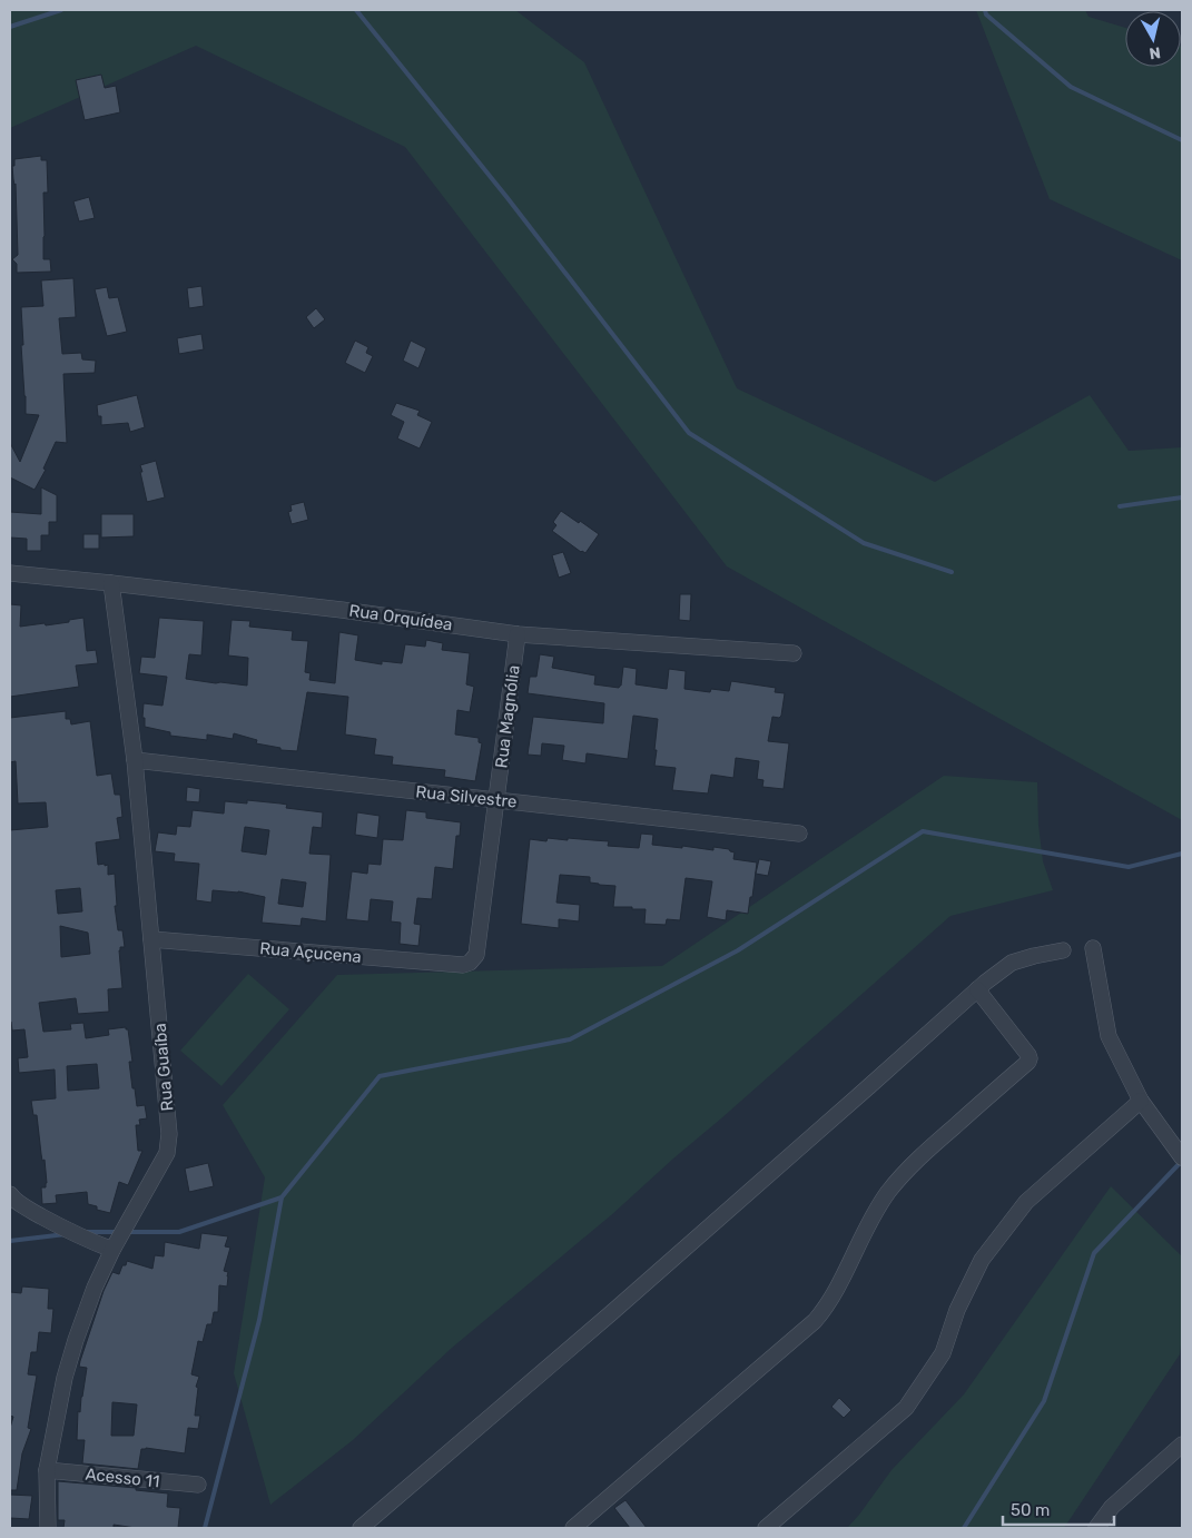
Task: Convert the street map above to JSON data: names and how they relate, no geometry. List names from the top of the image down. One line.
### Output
{"streets":{"street":["Rua Orquídea","Rua Magnólia","Rua Silvestre","Rua Açucena","Rua Guaíba","Acesso 11"]},"crossings":[["Rua Orquídea","Rua Magnólia"],["Rua Orquídea","Rua Guaíba"],["Rua Magnólia","Rua Silvestre"],["Rua Magnólia","Rua Açucena"],["Rua Silvestre","Rua Guaíba"],["Rua Açucena","Rua Guaíba"],["Rua Guaíba","Acesso 11"]],"scale_bar":"50 m","north":"bottom"}
